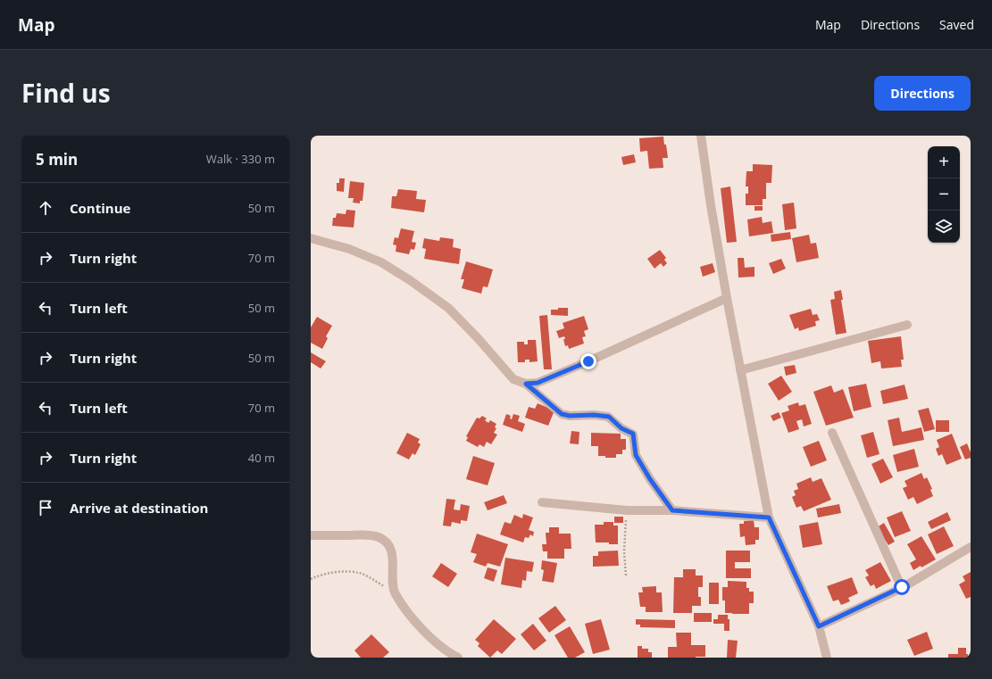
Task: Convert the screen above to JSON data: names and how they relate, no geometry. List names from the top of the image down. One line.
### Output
{"page":{"header":"Map","nav":["Map","Directions","Saved"],"title":"Find us","buttons":"Directions","heading":["5 min","Walk · 330 m"],"map_buttons":["+","−"],"list":[["Continue","50 m"],["Turn right","70 m"],["Turn left","50 m"],["Turn right","50 m"],["Turn left","70 m"],["Turn right","40 m"],"Arrive at destination"]}}
